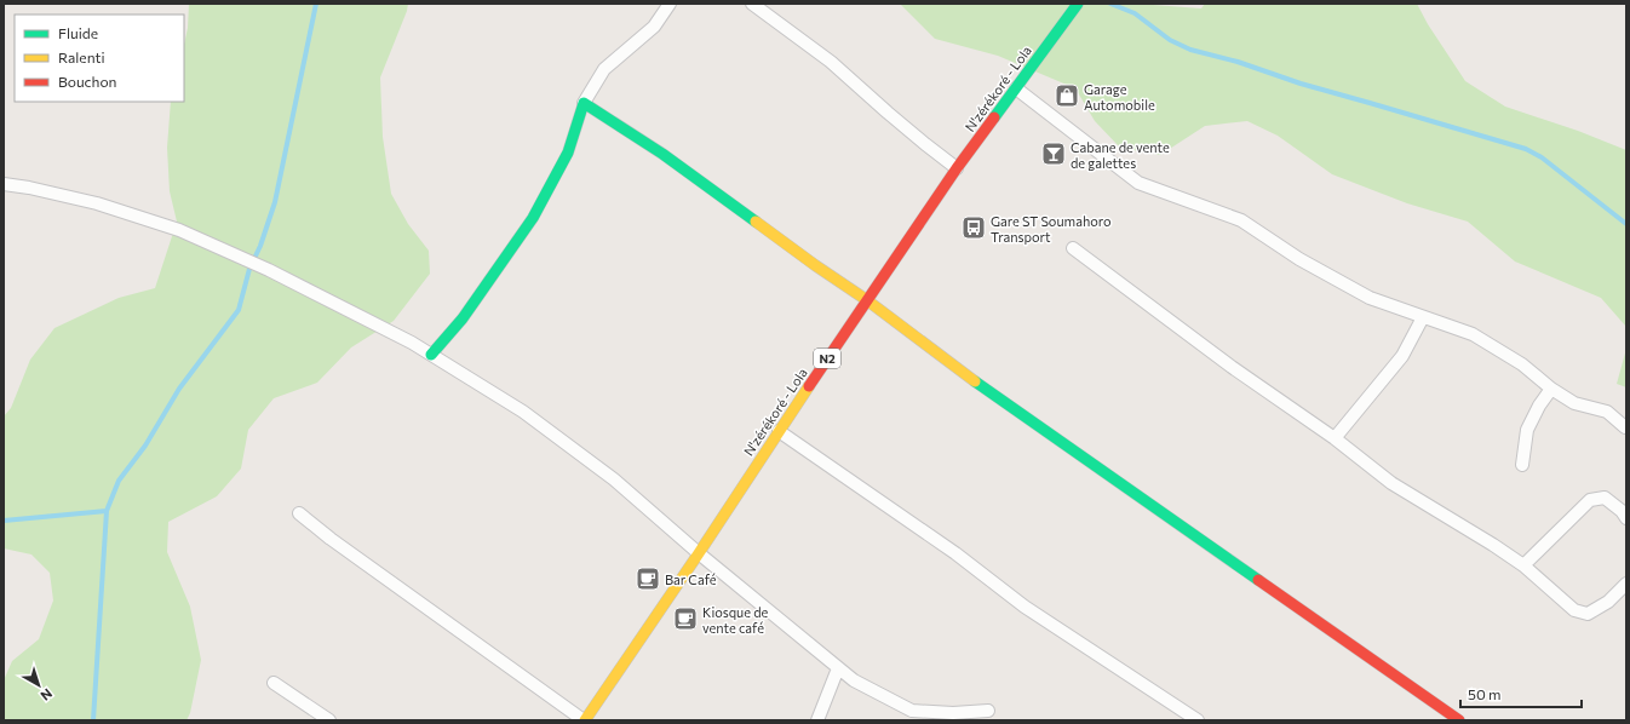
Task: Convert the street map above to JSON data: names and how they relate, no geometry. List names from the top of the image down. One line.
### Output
{"streets":{"main road":["N'zérékoré - Lola","N2"]},"places":{"shop":["Garage Automobile"],"bar":["Cabane de vente de galettes"],"bus stop":["Gare ST Soumahoro Transport"],"cafe":["Bar Café","Kiosque de vente café"]},"legend":["Fluide","Ralenti","Bouchon"],"scale_bar":"50 m","north":"bottom right"}
